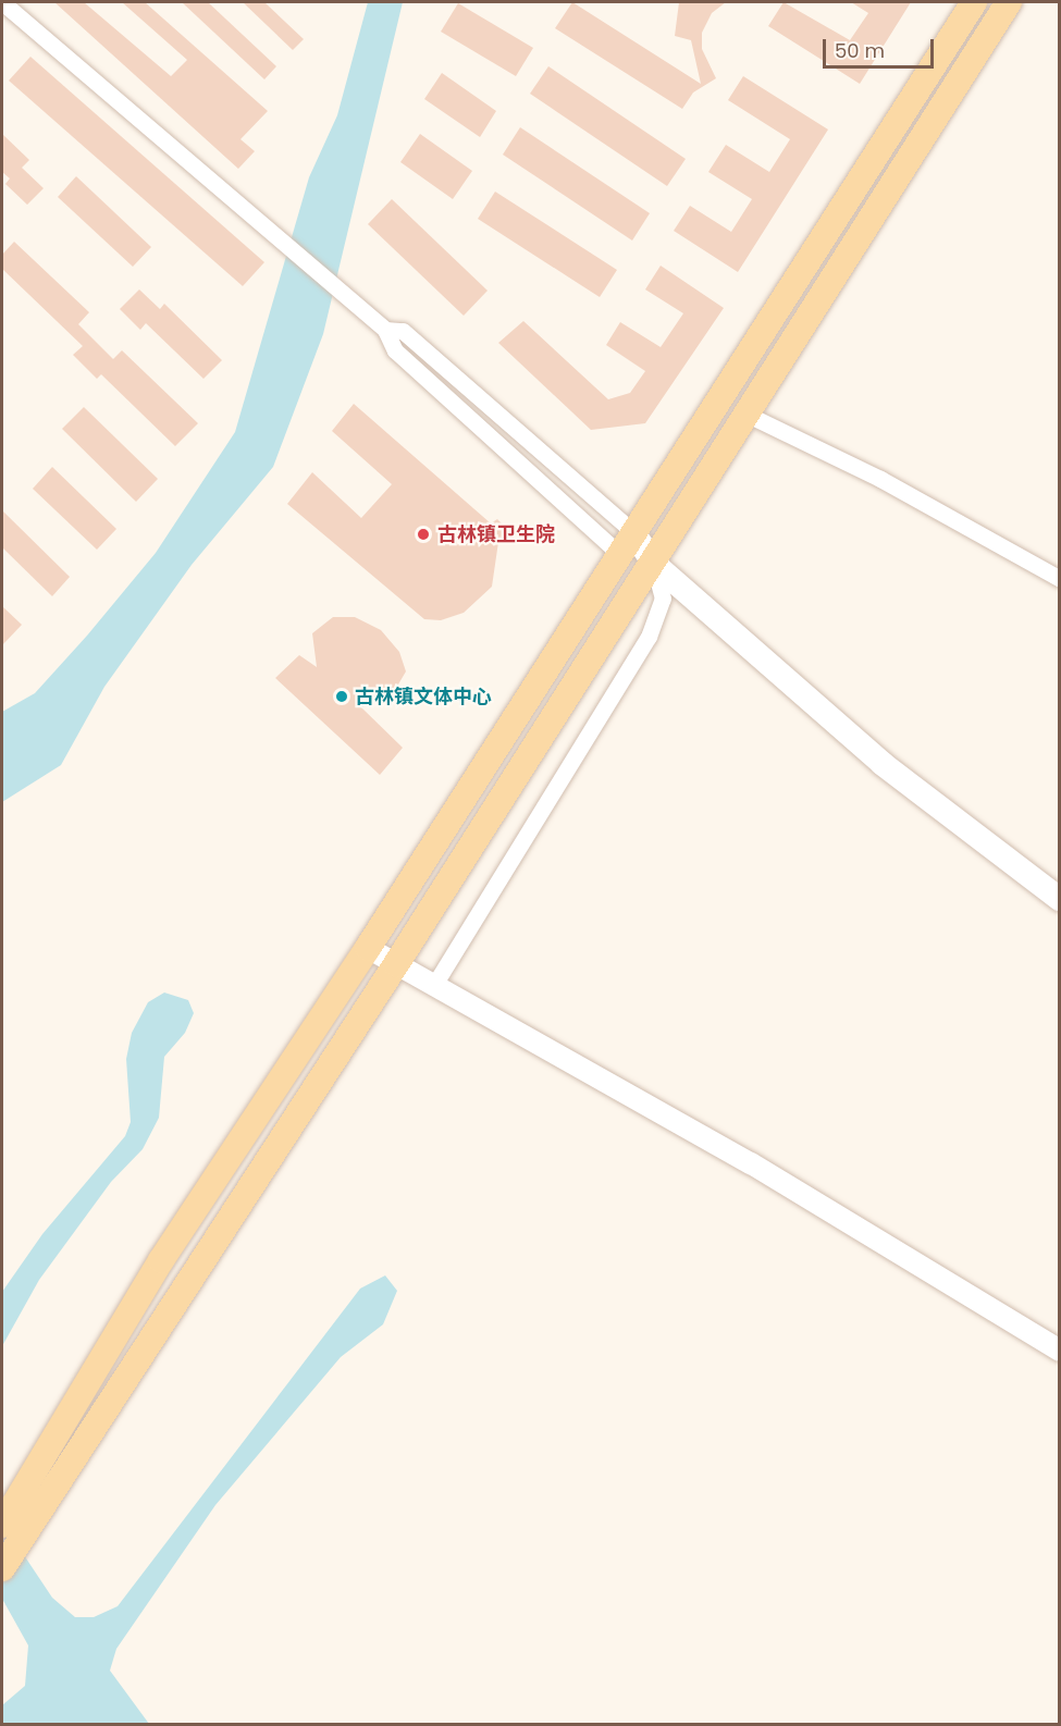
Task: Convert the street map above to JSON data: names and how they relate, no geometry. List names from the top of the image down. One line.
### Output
{"places":["古林镇卫生院","古林镇文体中心"],"scale_bar":"50 m"}
